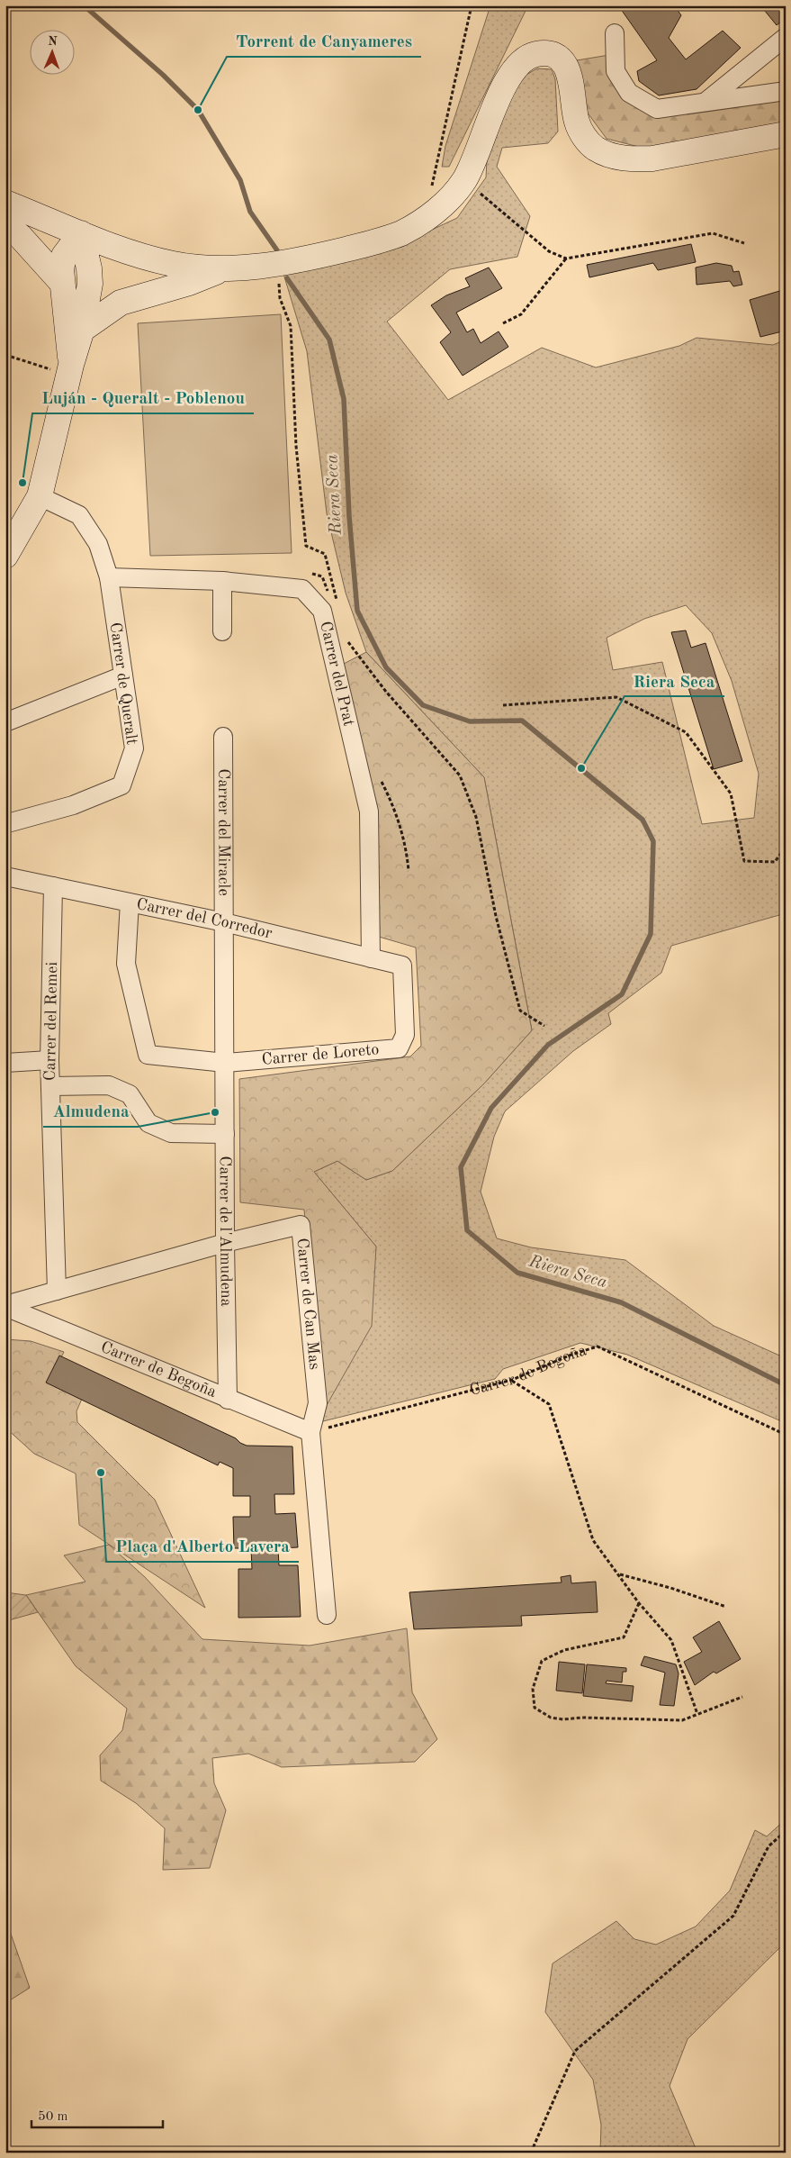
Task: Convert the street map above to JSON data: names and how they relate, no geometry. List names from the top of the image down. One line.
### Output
{"streets":{"street":["Carrer del Prat","Carrer de Queralt","Carrer del Miracle","Carrer del Corredor","Carrer del Remei","Carrer de Loreto","Carrer de l'Almudena","Carrer de Can Mas","Carrer de Begoña"]},"crossings":[["Carrer del Prat","Carrer de Queralt"],["Carrer del Prat","Carrer del Corredor"],["Carrer del Miracle","Carrer del Corredor"],["Carrer del Miracle","Carrer de Loreto"],["Carrer del Miracle","Carrer de l'Almudena"],["Carrer del Corredor","Carrer del Remei"],["Carrer del Corredor","Carrer de Loreto"],["Carrer del Remei","Carrer de Begoña"],["Carrer de Loreto","Carrer de l'Almudena"],["Carrer de l'Almudena","Carrer de Can Mas"],["Carrer de l'Almudena","Carrer de Begoña"],["Carrer de Can Mas","Carrer de Begoña"]],"water":["Riera Seca"],"places":["Torrent de Canyameres","Luján - Queralt - Poblenou","Riera Seca","Almudena","Plaça d'Alberto Lavera"],"scale_bar":"50 m","north":"top"}
